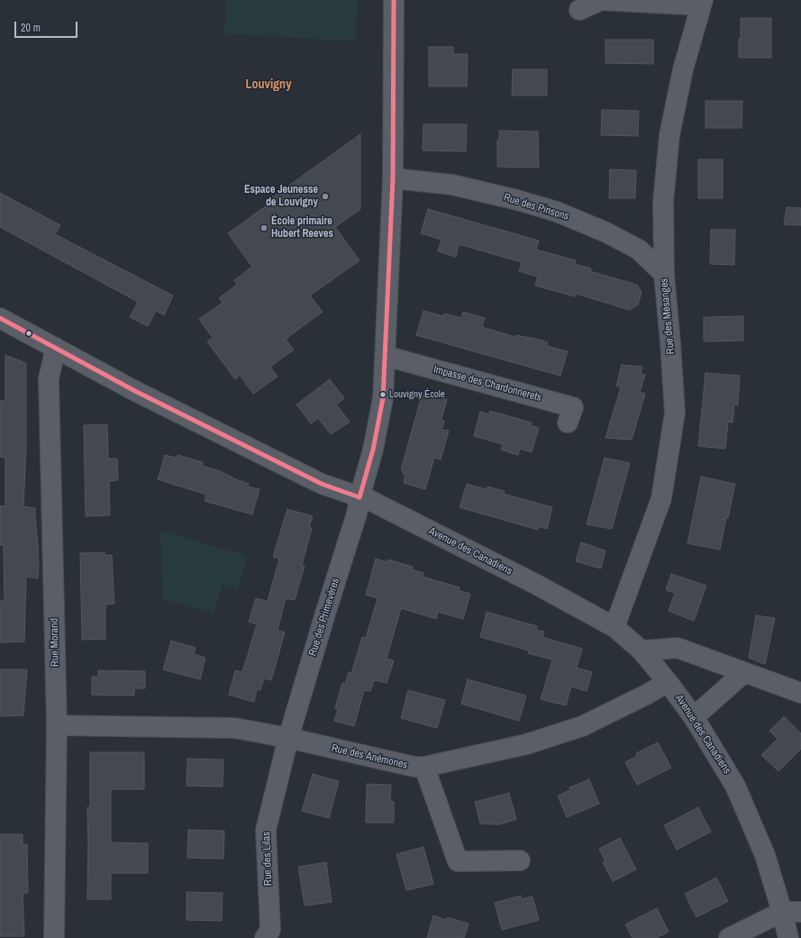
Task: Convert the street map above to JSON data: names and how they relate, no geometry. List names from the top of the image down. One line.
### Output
{"streets":{"street":["Rue des Pinsons","Rue des Mésanges","Impasse des Chardonnerets","Avenue des Canadiens","Rue des Primevères","Rue Morand","Rue des Anémones","Rue des Lilas"]},"crossings":[["Rue des Pinsons","Rue des Mésanges"],["Rue des Pinsons","Rue des Primevères"],["Rue des Mésanges","Avenue des Canadiens"],["Impasse des Chardonnerets","Rue des Primevères"],["Avenue des Canadiens","Rue des Primevères"],["Avenue des Canadiens","Rue Morand"],["Avenue des Canadiens","Rue des Anémones"],["Rue des Primevères","Rue des Anémones"],["Rue des Primevères","Rue des Lilas"],["Rue Morand","Rue des Anémones"],["Rue des Anémones","Rue des Lilas"]],"districts":["Louvigny"],"places":["Espace Jeunesse de Louvigny","École primaire Hubert Reeves","Louvigny École"],"scale_bar":"20 m"}
